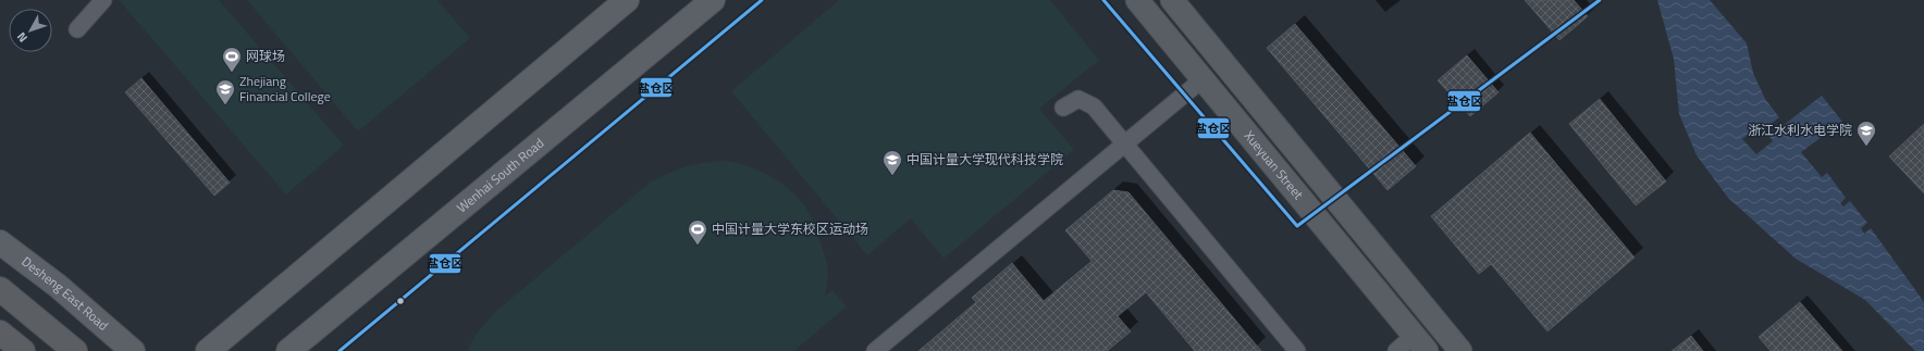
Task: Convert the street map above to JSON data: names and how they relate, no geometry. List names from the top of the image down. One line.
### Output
{"streets":{"main road":["Xueyuan Street","Wenhai South Road","Desheng East Road"]},"places":{"sports":["网球场","中国计量大学东校区运动场"],"school or university":["Zhejiang Financial College","浙江水利水电学院","中国计量大学现代科技学院"]},"lines":["transit line 盐仓区"],"north":"bottom left"}
